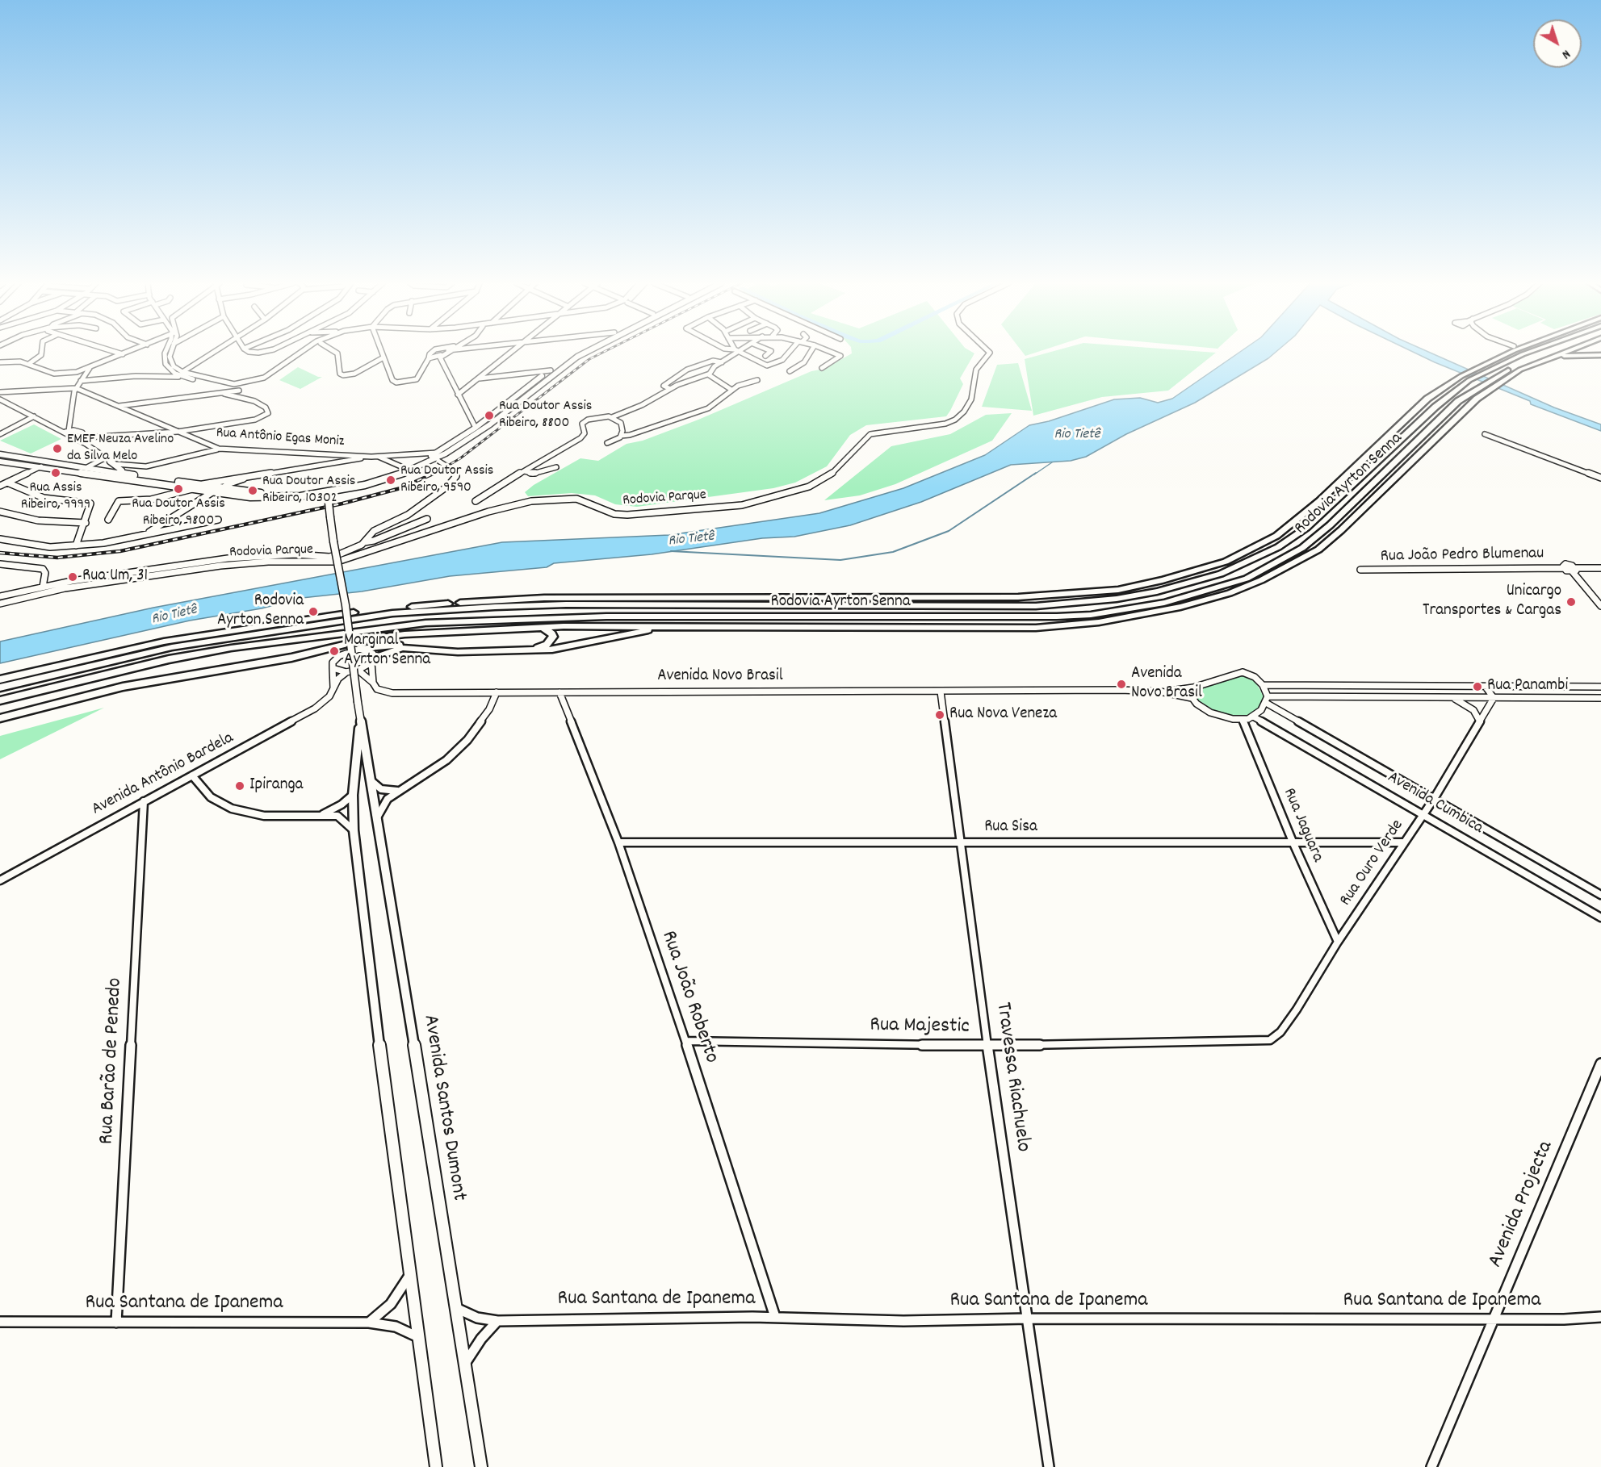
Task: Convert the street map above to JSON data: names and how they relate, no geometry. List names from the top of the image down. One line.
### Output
{"streets":{"highway":["Rodovia Ayrton Senna"],"main road":["Avenida Santos Dumont"],"street":["Rua Antônio Egas Moniz","Rodovia Parque","Rua João Pedro Blumenau","Avenida Novo Brasil","Avenida Antônio Bardela","Avenida Cumbica","Rua Jaguara","Rua Sisa","Rua Ouro Verde","Rua João Roberto","Rua Majestic","Rua Barão de Penedo","Travessa Riachuelo","Avenida Projecta","Rua Santana de Ipanema"]},"crossings":[["Avenida Novo Brasil","Rua João Roberto"],["Avenida Novo Brasil","Travessa Riachuelo"],["Avenida Antônio Bardela","Rua Barão de Penedo"],["Avenida Cumbica","Rua Ouro Verde"],["Rua Jaguara","Rua Sisa"],["Rua Jaguara","Rua Ouro Verde"],["Rua Sisa","Rua Ouro Verde"],["Rua Sisa","Rua João Roberto"],["Rua Sisa","Travessa Riachuelo"],["Rua Ouro Verde","Rua Majestic"],["Rua João Roberto","Rua Majestic"],["Rua João Roberto","Rua Santana de Ipanema"],["Rua Majestic","Travessa Riachuelo"],["Rua Barão de Penedo","Rua Santana de Ipanema"],["Travessa Riachuelo","Rua Santana de Ipanema"],["Avenida Santos Dumont","Rua Santana de Ipanema"],["Avenida Projecta","Rua Santana de Ipanema"]],"water":["Rio Tietê"],"places":["Rua Doutor Assis Ribeiro, 8800","EMEF Neuza Avelino da Silva Melo","Rua Assis Ribeiro, 9999","Rua Doutor Assis Ribeiro, 9590","Rua Doutor Assis Ribeiro, 9800","Rua Doutor Assis Ribeiro, 10302","Rua Um, 31","Unicargo Transportes & Cargas","Rodovia Ayrton Senna","Marginal Ayrton Senna","Avenida Novo Brasil","Rua Panambi","Rua Nova Veneza","Ipiranga"],"north":"bottom right"}
